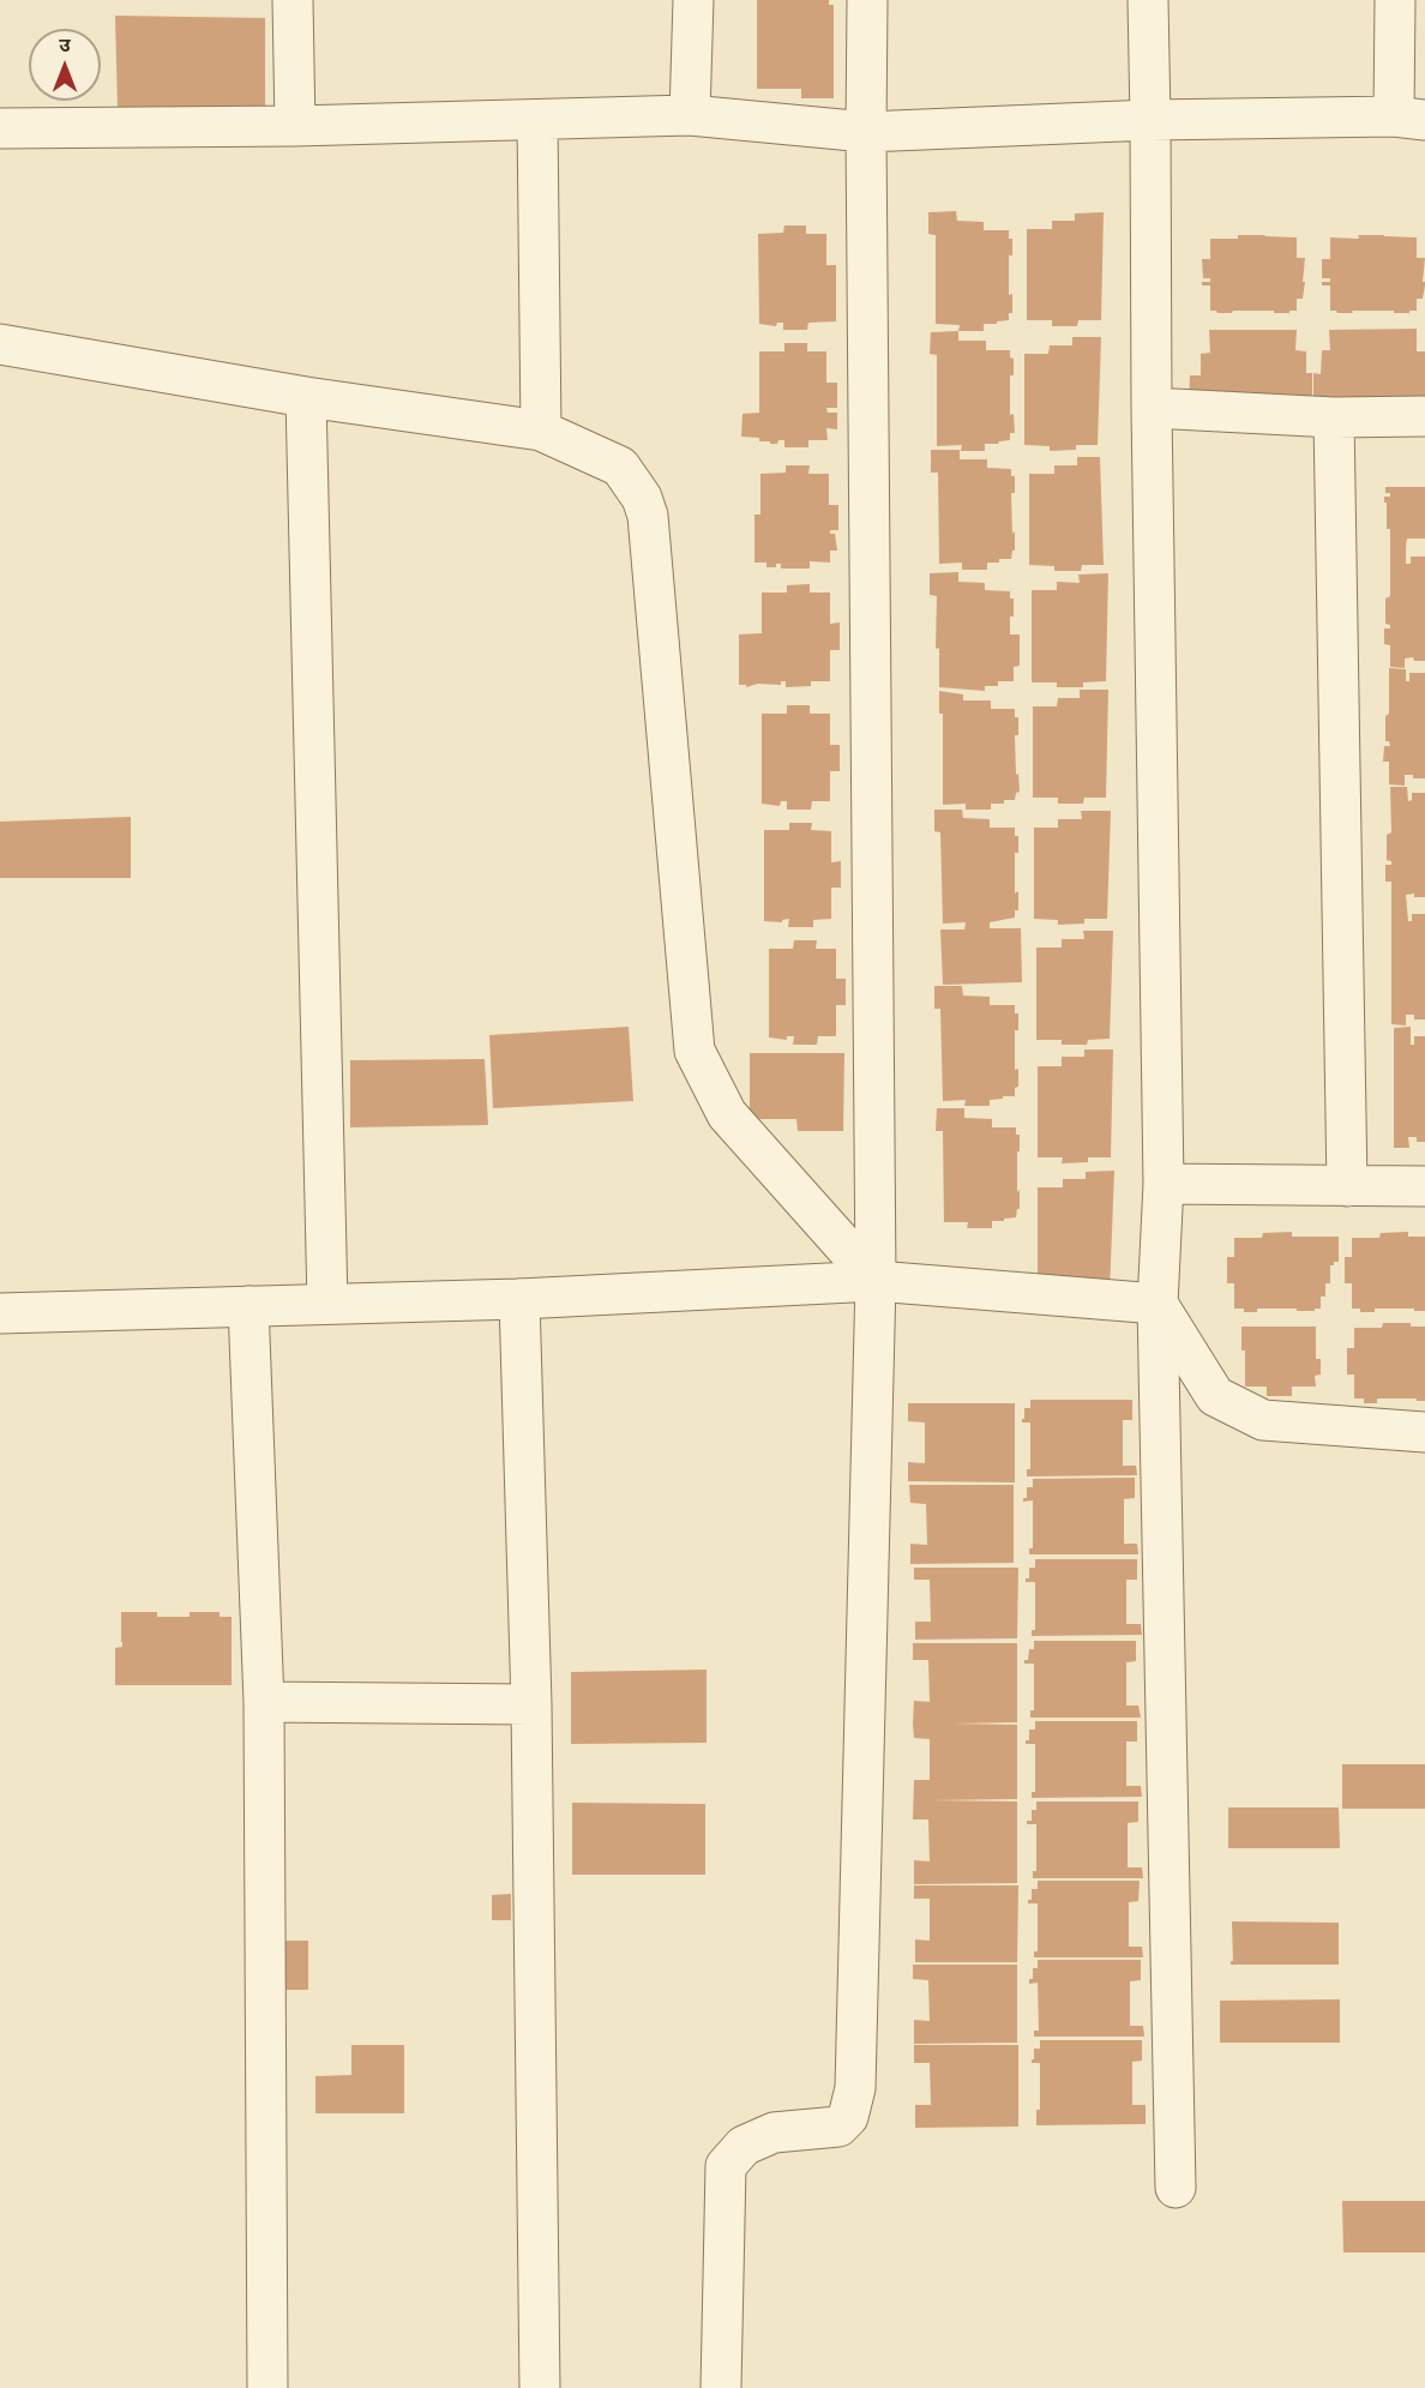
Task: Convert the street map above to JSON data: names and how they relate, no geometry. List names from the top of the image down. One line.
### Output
{"north":"top"}
